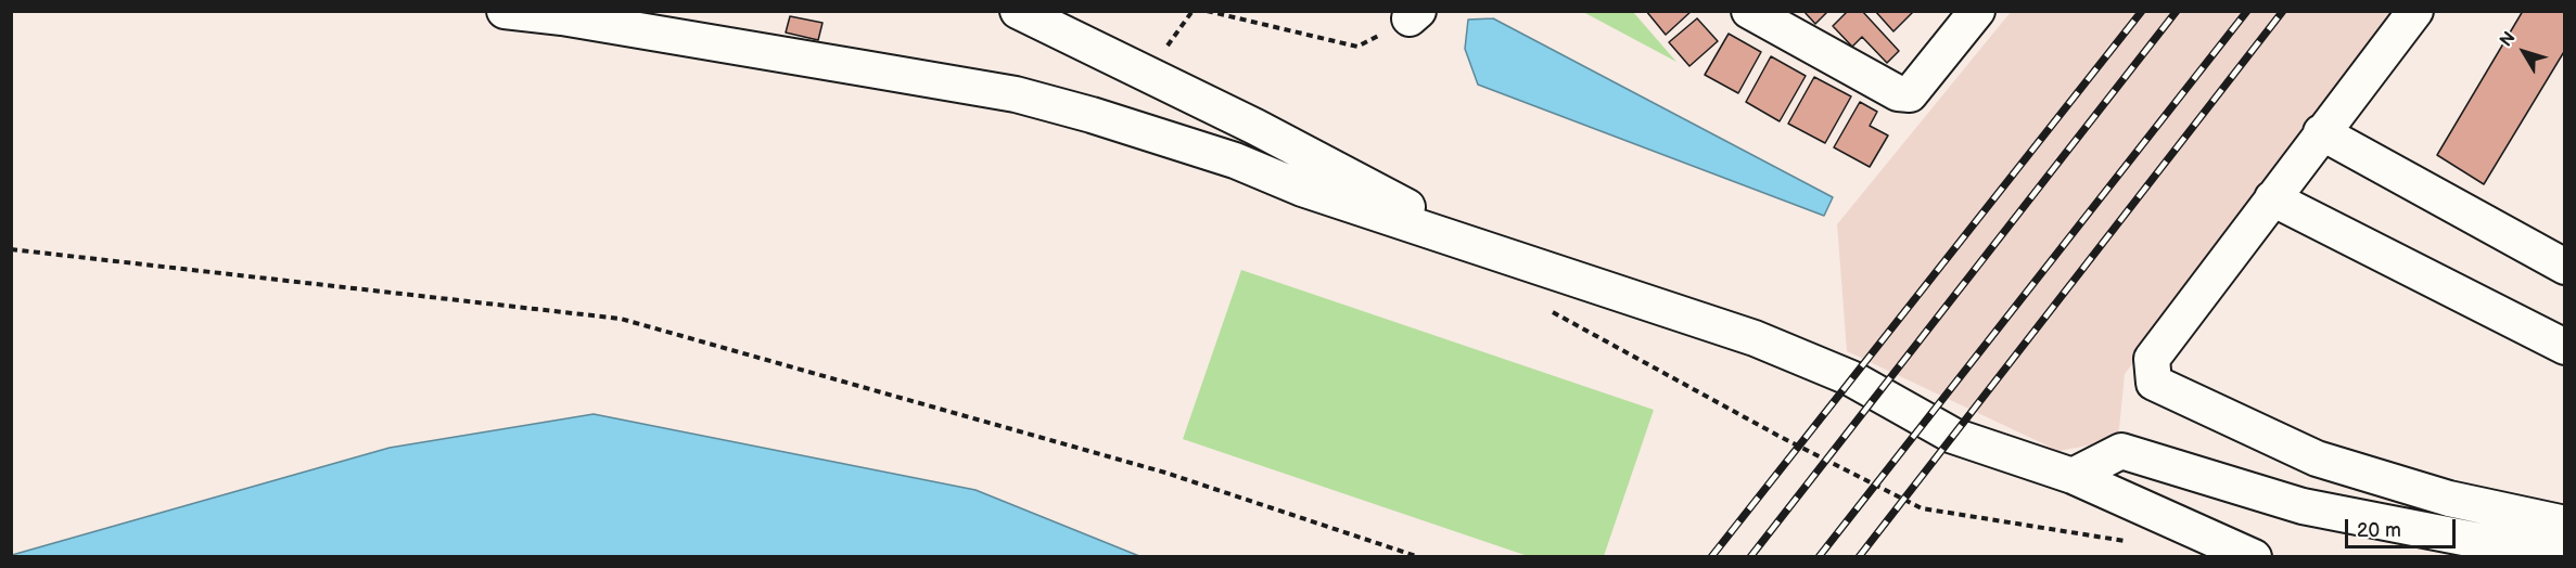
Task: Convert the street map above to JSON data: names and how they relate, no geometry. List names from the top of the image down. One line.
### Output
{"scale_bar":"20 m","north":"top left"}
